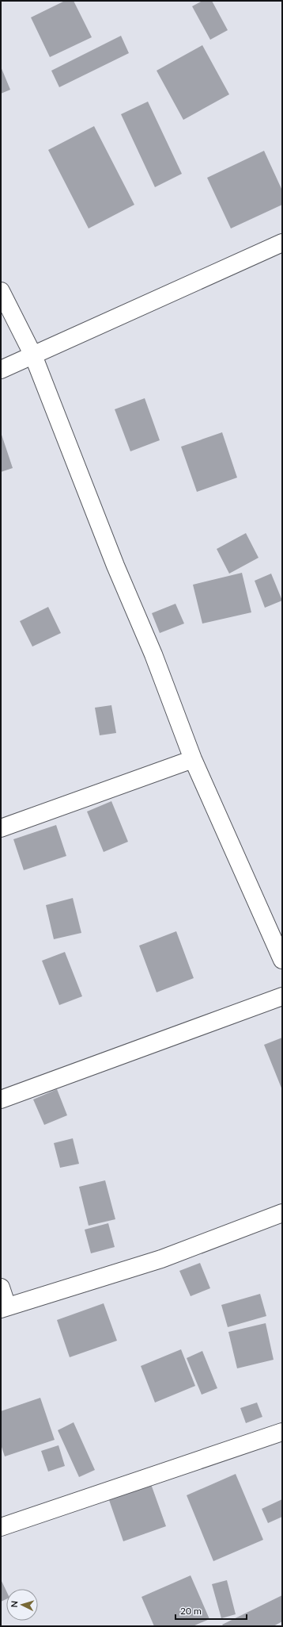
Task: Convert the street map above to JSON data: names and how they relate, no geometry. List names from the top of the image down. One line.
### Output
{"scale_bar":"20 m","north":"left"}
